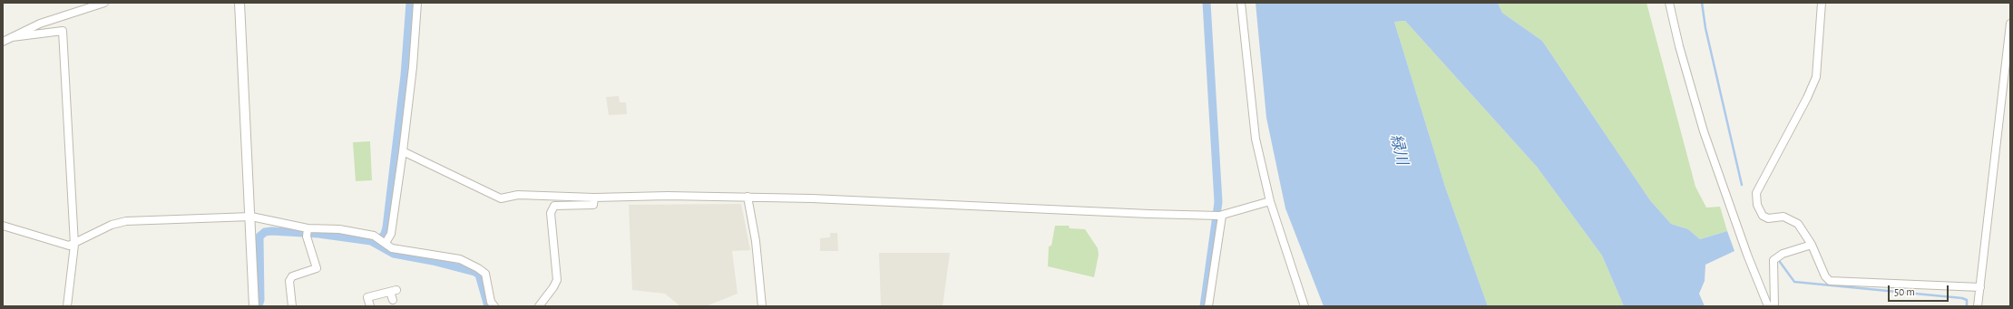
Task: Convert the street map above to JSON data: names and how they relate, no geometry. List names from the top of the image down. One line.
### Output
{"water":["緑川"],"scale_bar":"50 m"}
